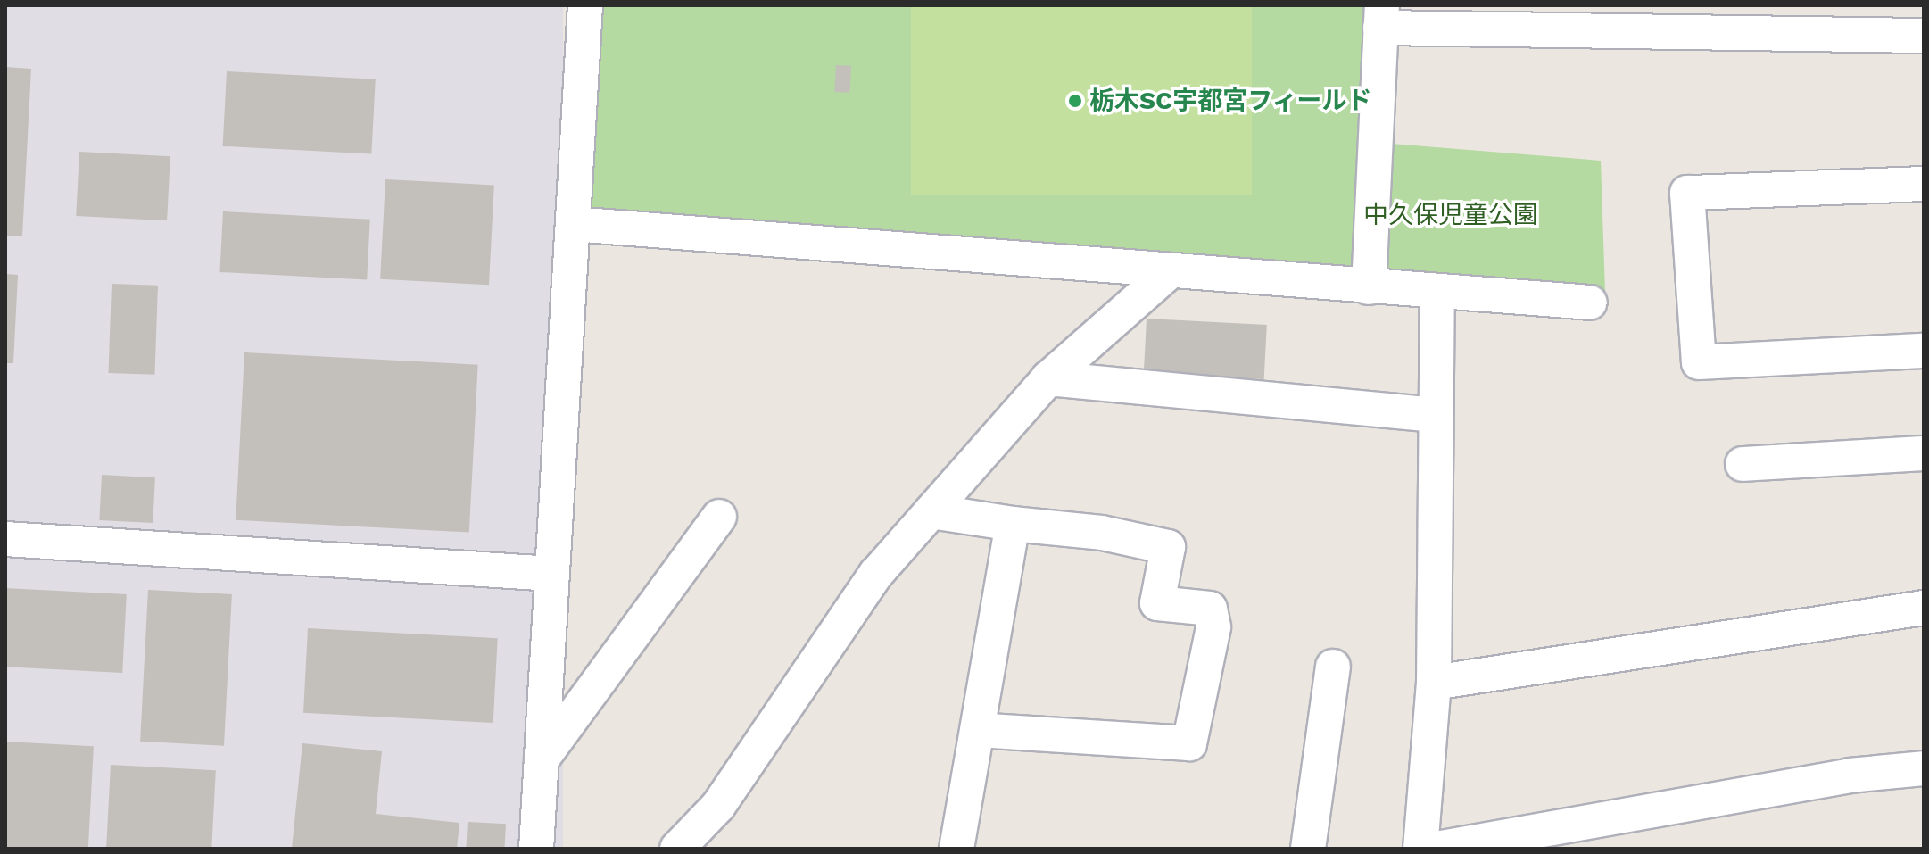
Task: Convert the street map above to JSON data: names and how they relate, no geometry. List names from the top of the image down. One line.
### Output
{"parks":["中久保児童公園"],"places":["栃木SC宇都宮フィールド"]}
